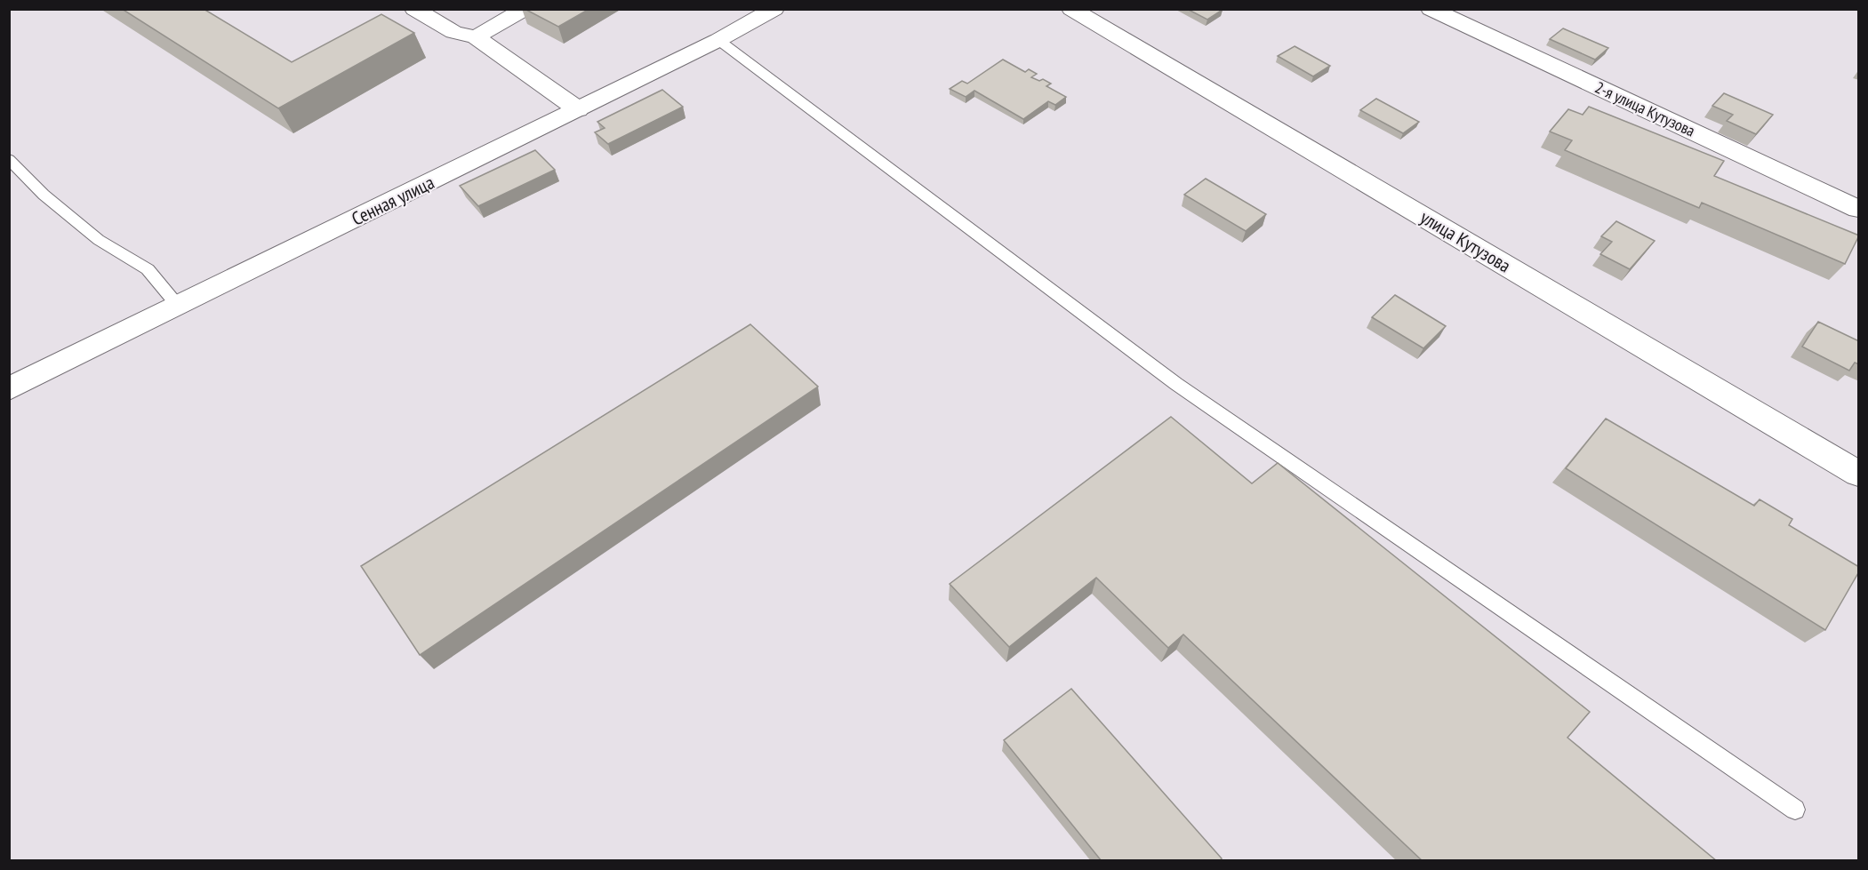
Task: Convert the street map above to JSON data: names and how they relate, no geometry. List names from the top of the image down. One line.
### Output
{"streets":{"street":["2-я улица Кутузова","Сенная улица","улица Кутузова"]}}
